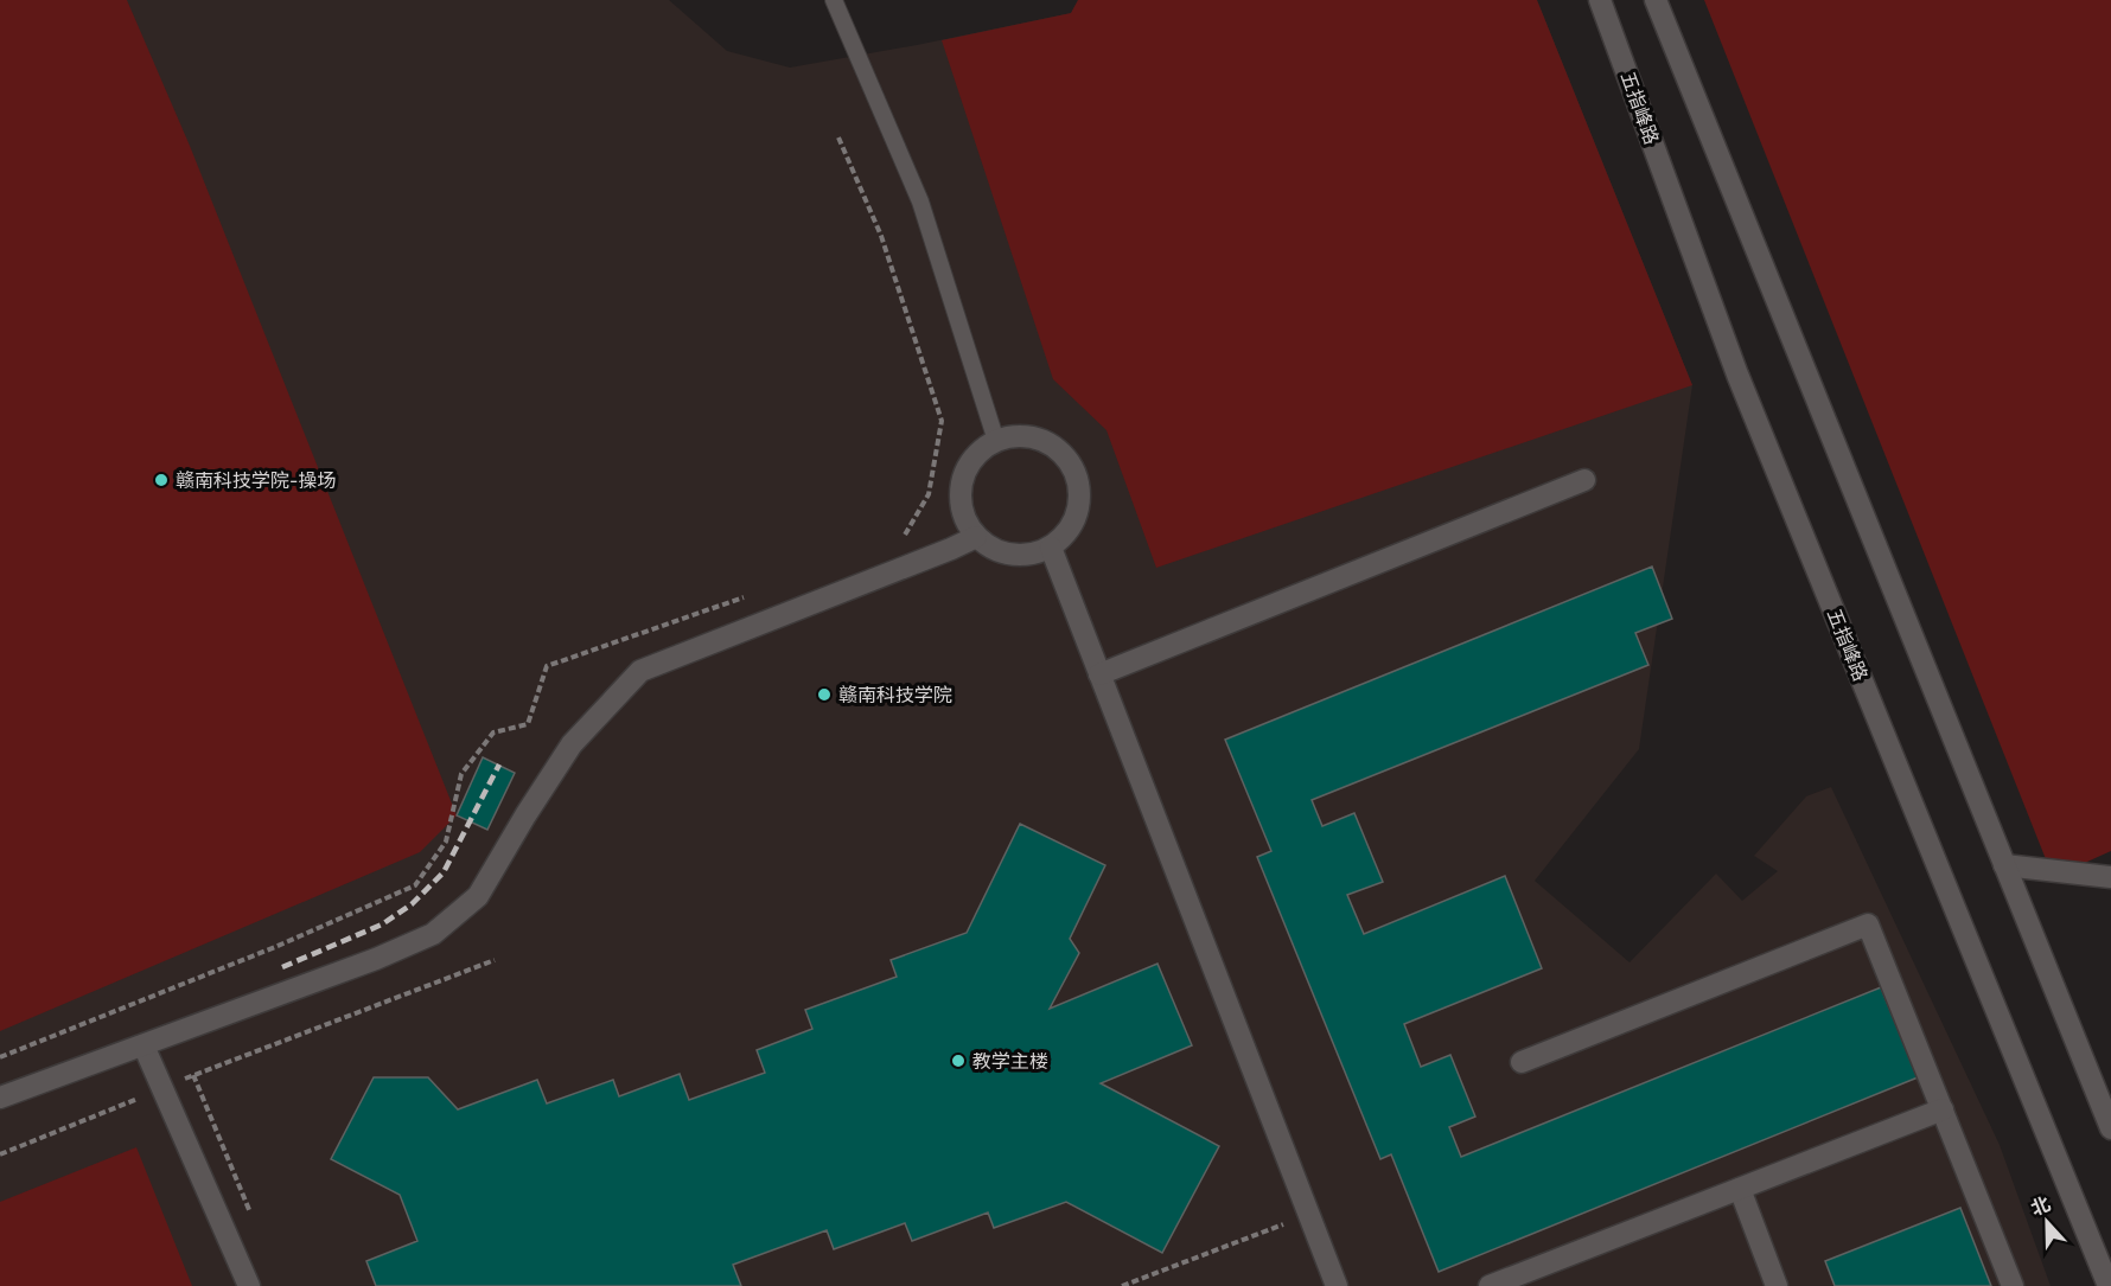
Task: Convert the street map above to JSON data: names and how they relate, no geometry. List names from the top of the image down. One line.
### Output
{"streets":{"street":["五指峰路"]},"places":["赣南科技学院-操场","赣南科技学院","教学主楼"],"north":"top"}
